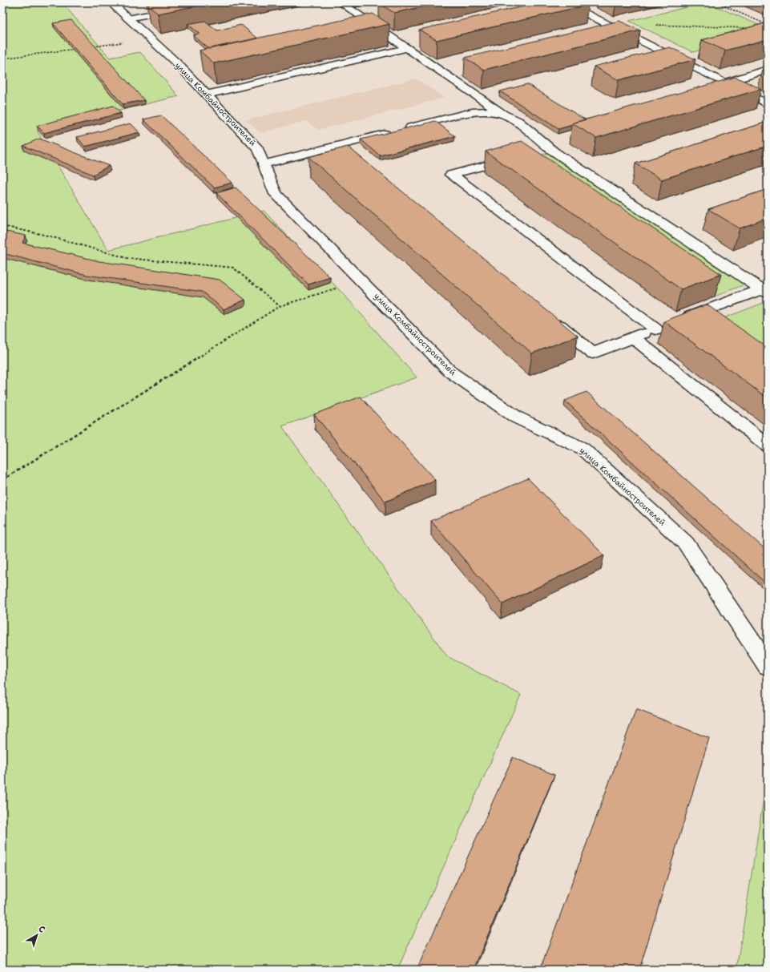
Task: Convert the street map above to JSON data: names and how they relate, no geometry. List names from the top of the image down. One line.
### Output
{"streets":{"street":["улица Комбайностроителей"]},"north":"top right"}
